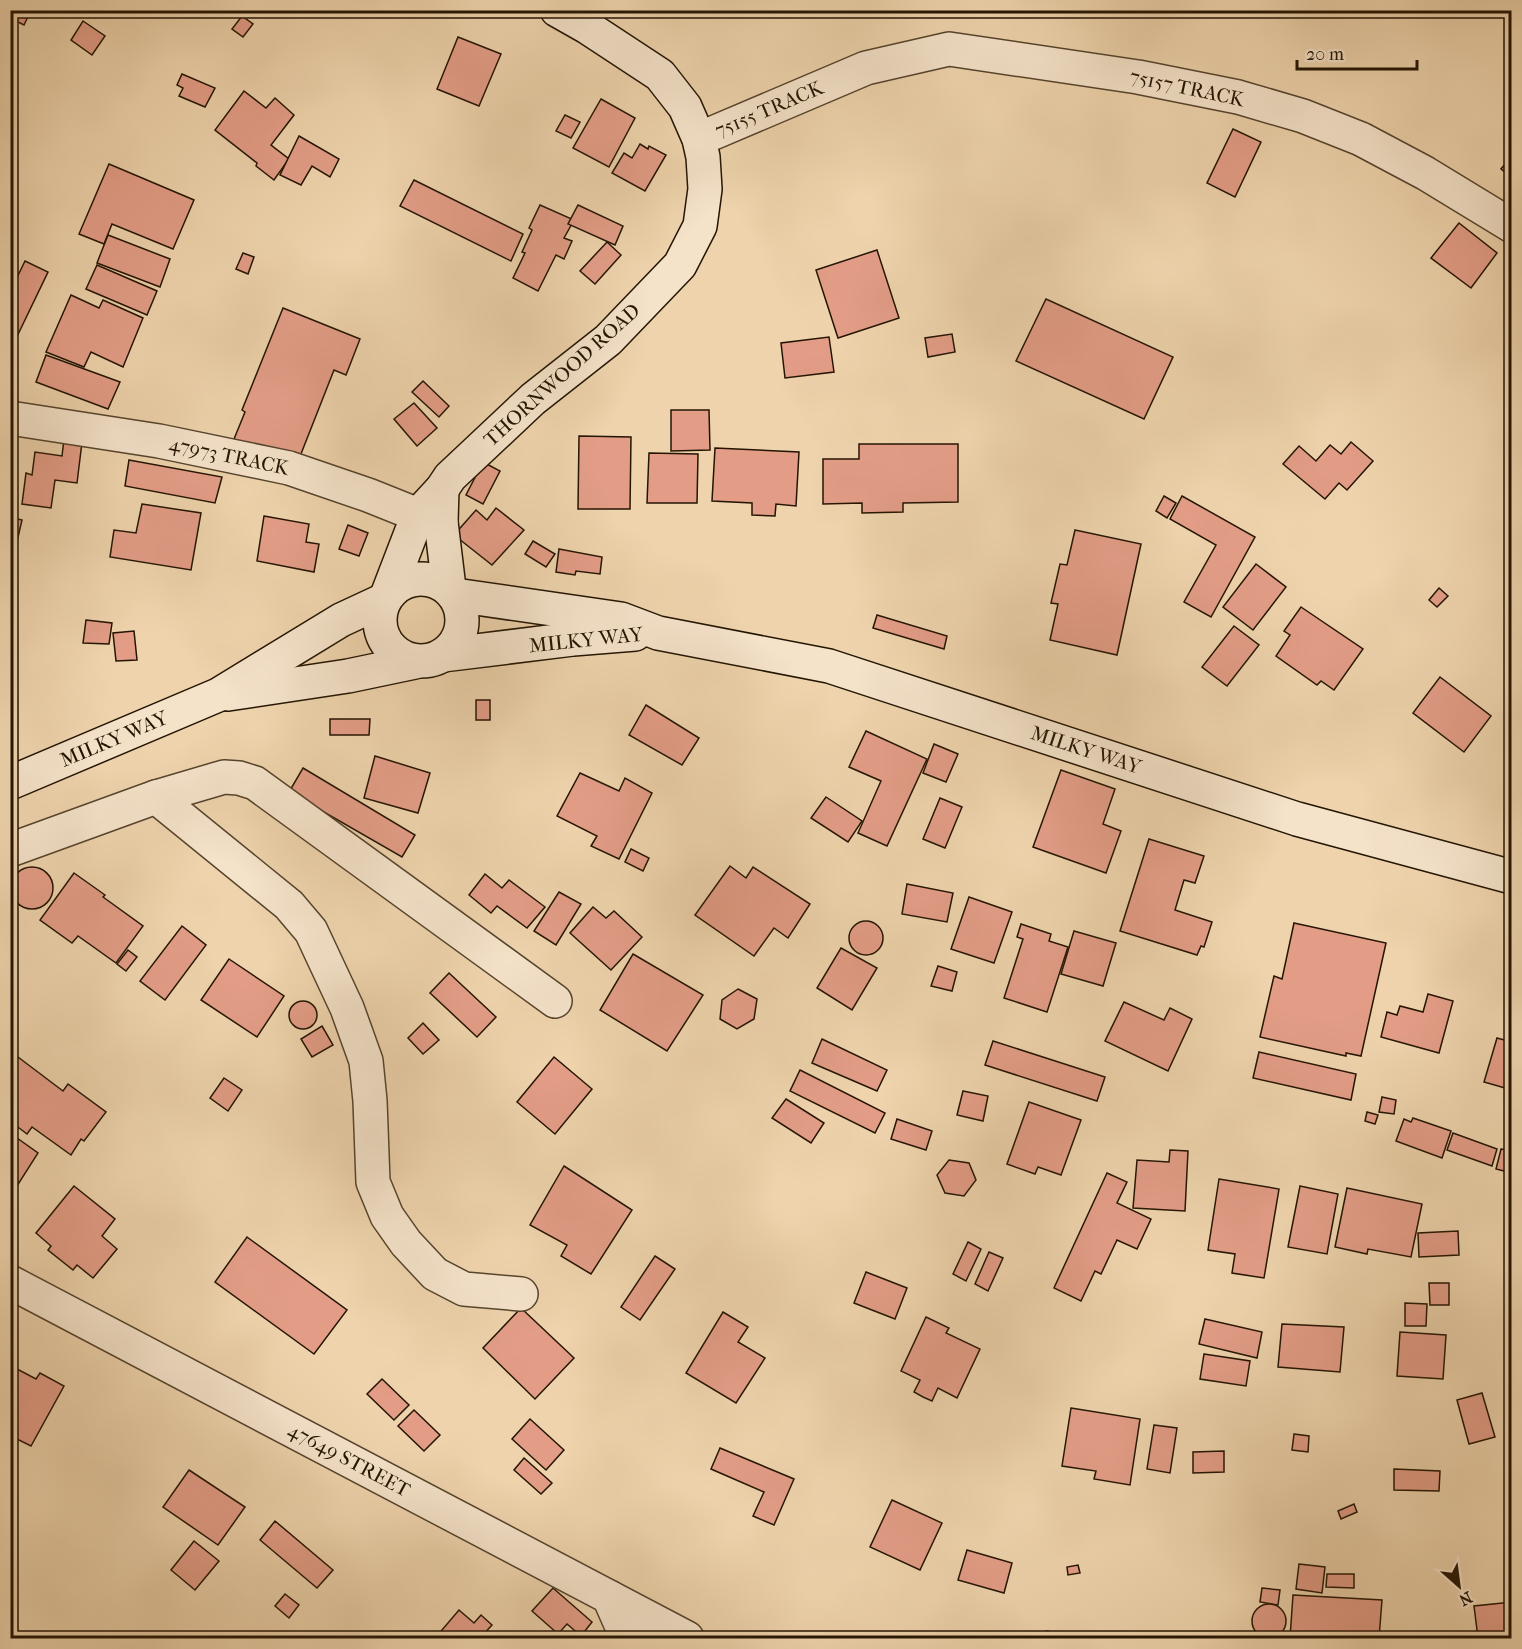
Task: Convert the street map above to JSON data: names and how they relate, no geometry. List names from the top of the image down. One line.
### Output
{"streets":{"street":["75157 TRACK","75155 TRACK","THORNWOOD ROAD","47973 TRACK","MILKY WAY","47649 STREET"]},"crossings":[["75157 TRACK","75155 TRACK"],["75155 TRACK","THORNWOOD ROAD"],["THORNWOOD ROAD","47973 TRACK"],["THORNWOOD ROAD","MILKY WAY"]],"scale_bar":"20 m","north":"bottom right"}
